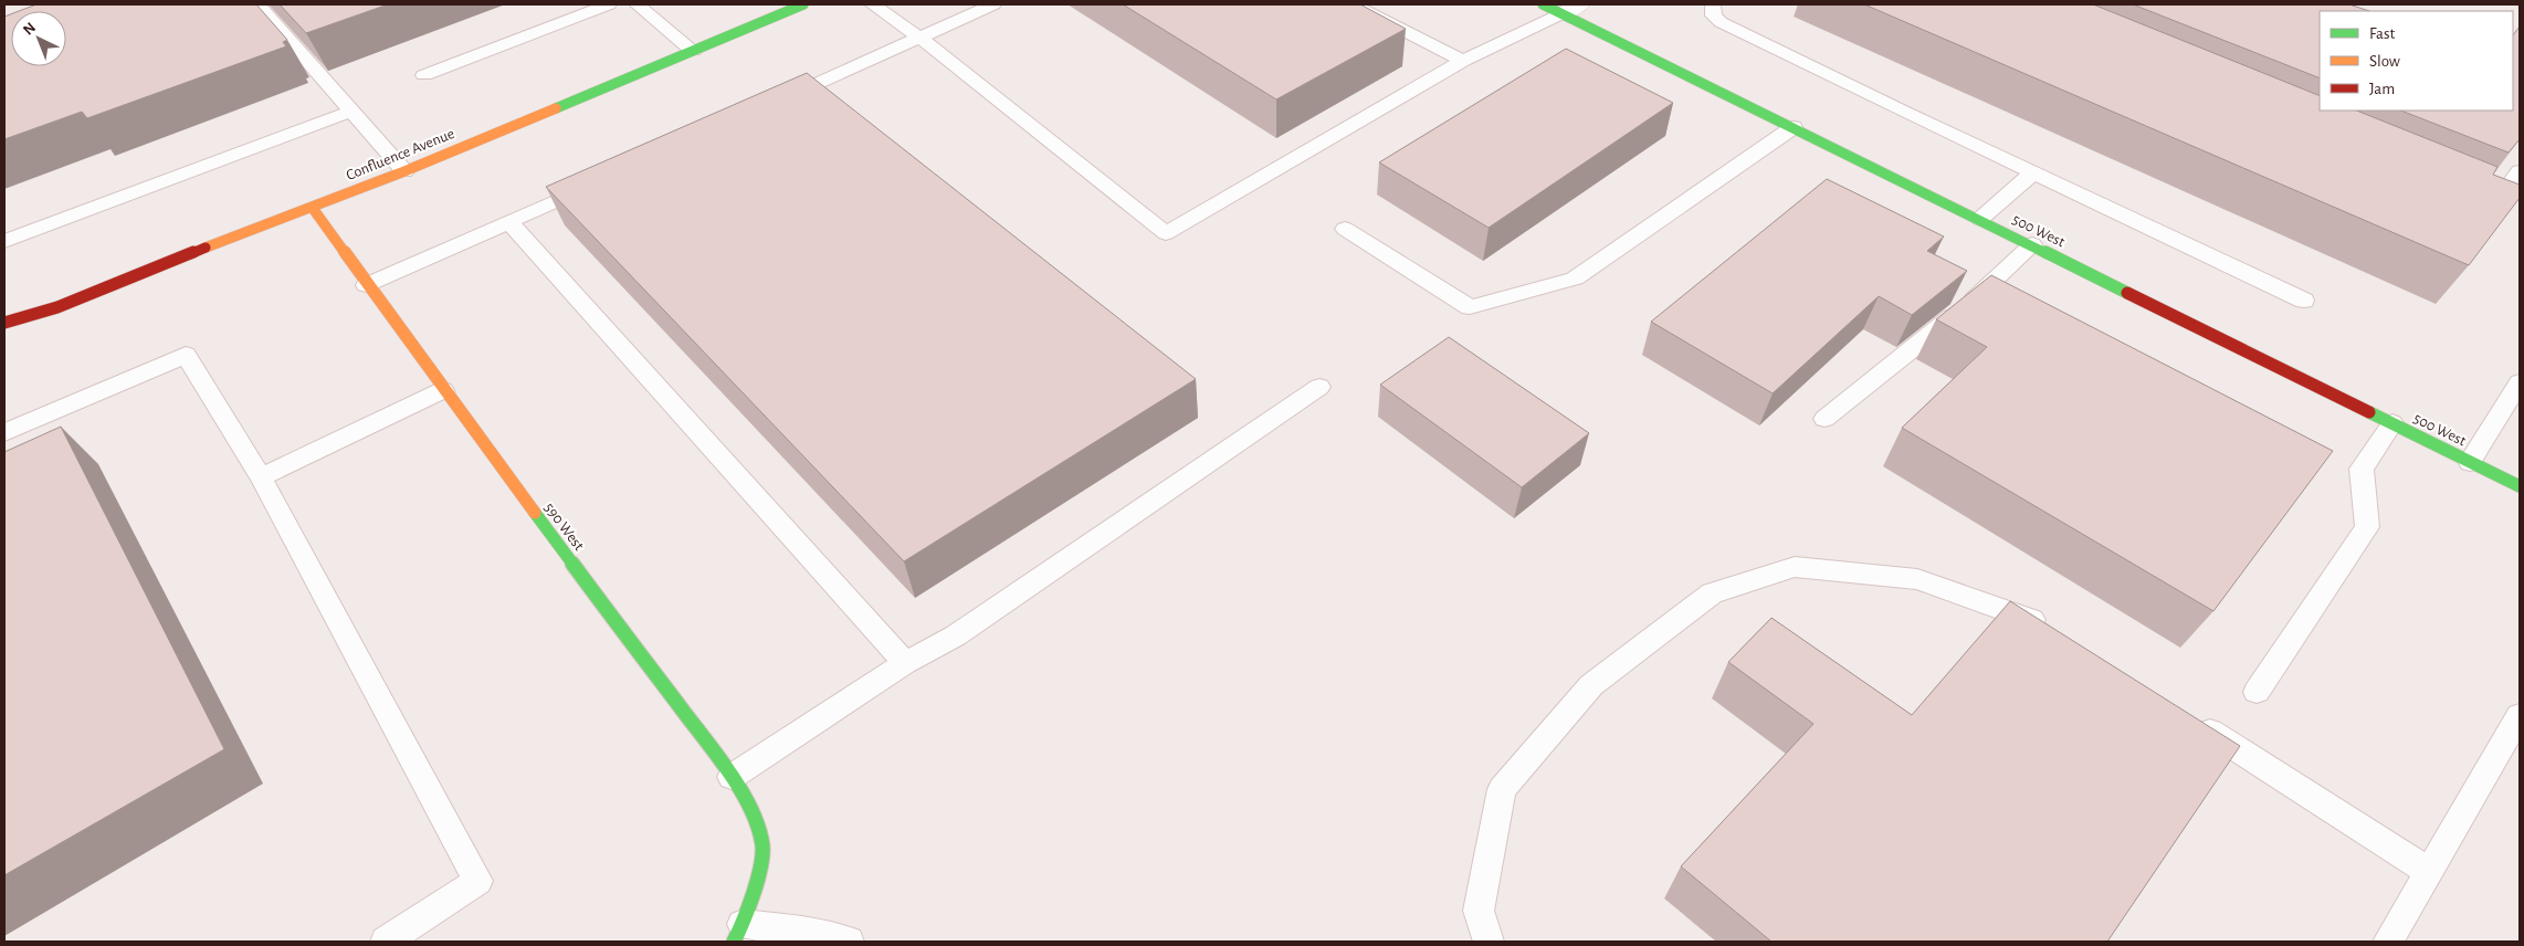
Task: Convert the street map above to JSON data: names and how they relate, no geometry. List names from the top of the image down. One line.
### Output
{"streets":{"street":["Confluence Avenue","500 West","590 West"]},"crossings":[["Confluence Avenue","590 West"]],"legend":["Fast","Slow","Jam"],"north":"top left"}
